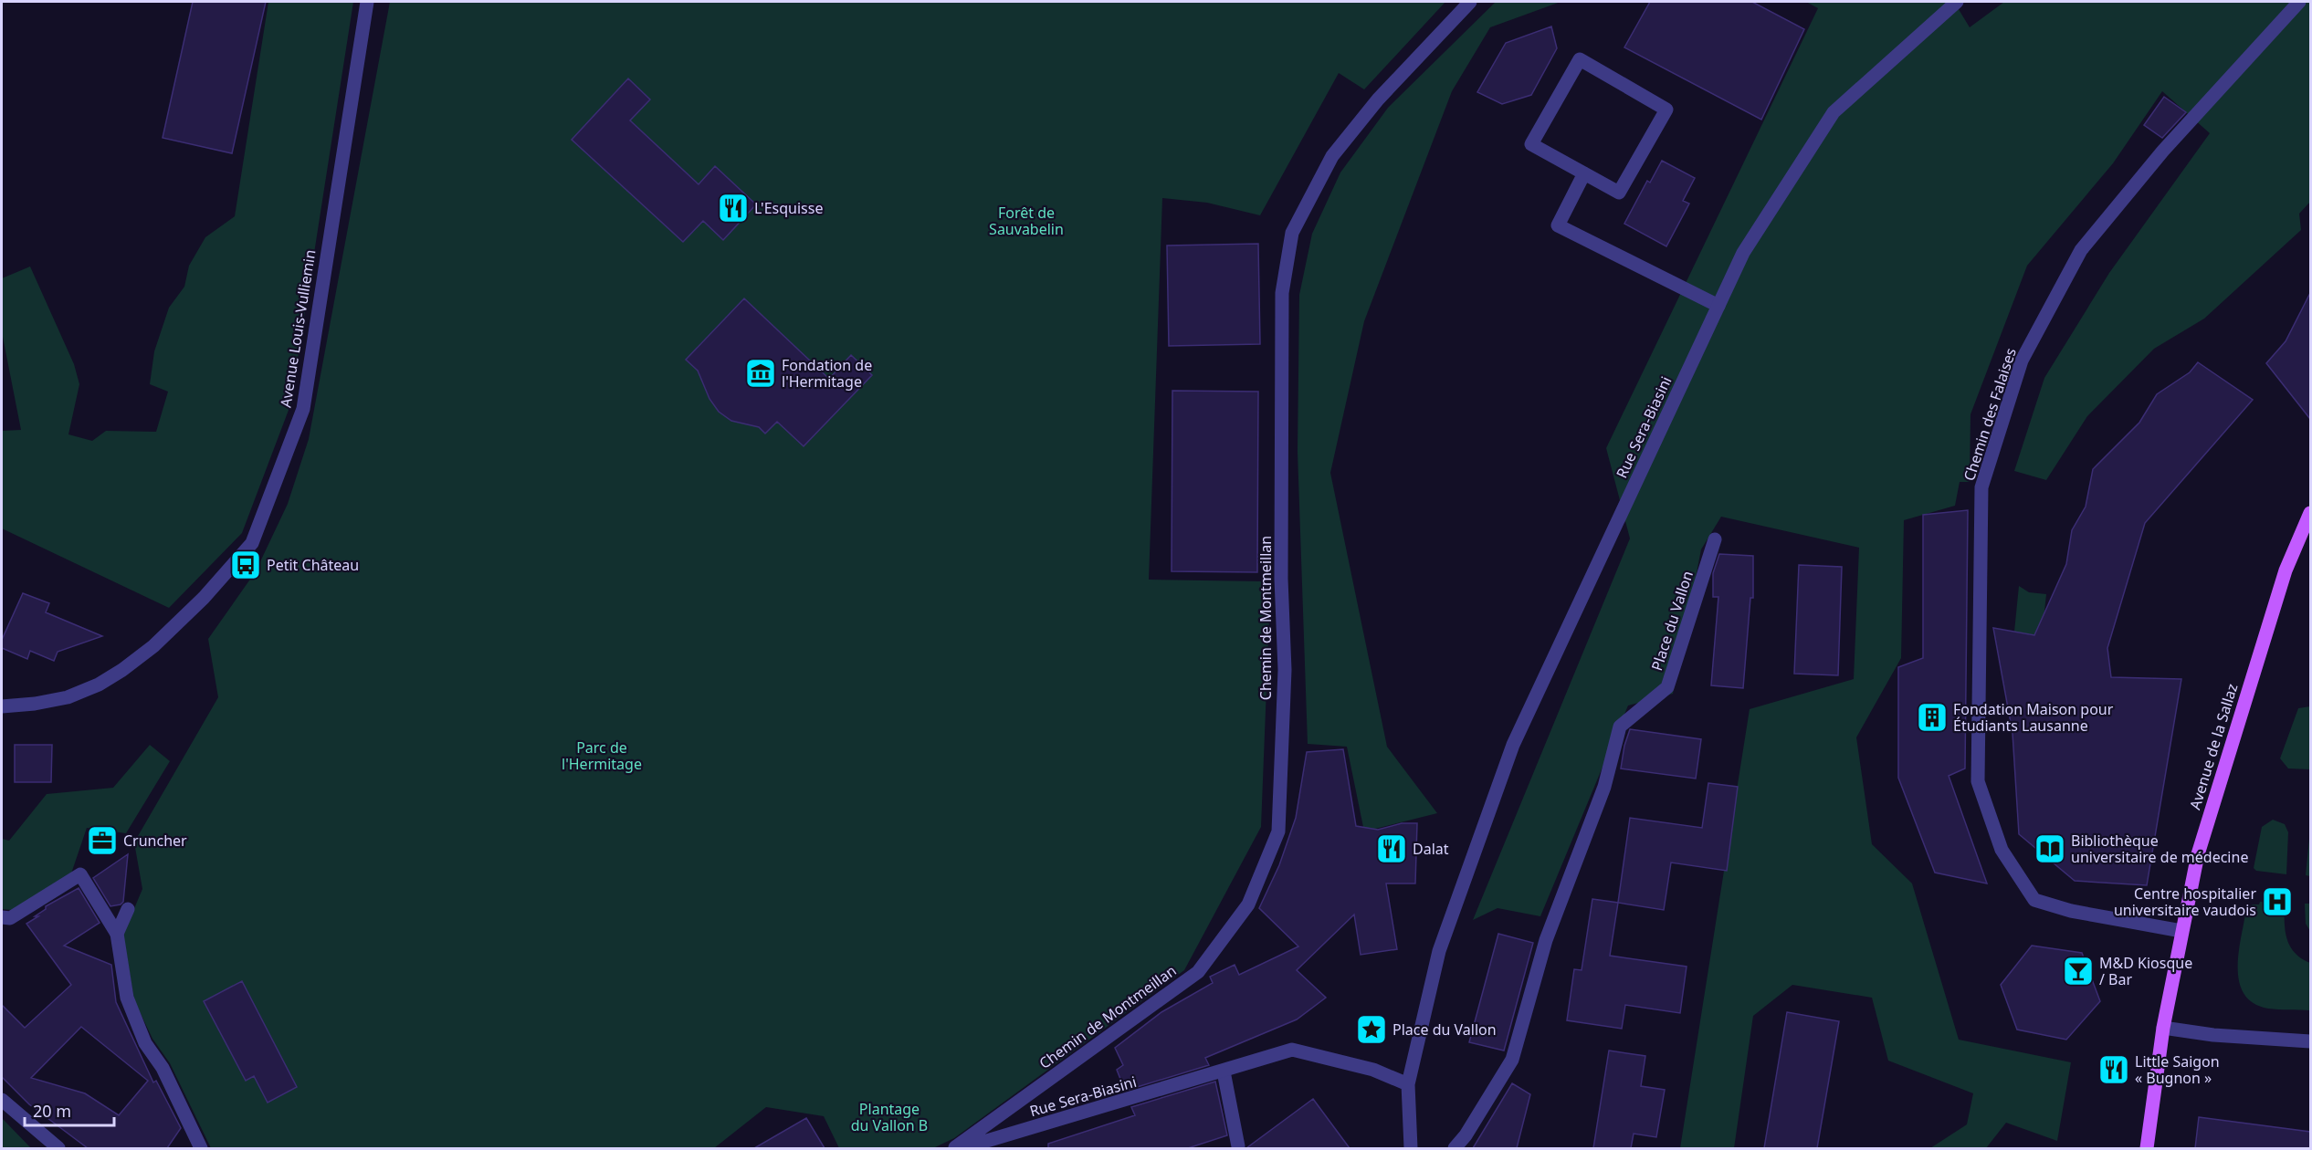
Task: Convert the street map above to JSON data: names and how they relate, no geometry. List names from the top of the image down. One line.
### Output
{"streets":{"main road":["Avenue de la Sallaz"],"street":["Avenue Louis-Vulliemin","Chemin des Falaises","Rue Sera-Biasini","Chemin de Montmeillan","Place du Vallon"]},"crossings":[["Chemin des Falaises","Avenue de la Sallaz"]],"parks":["Forêt de Sauvabelin","Parc de l'Hermitage","Plantage du Vallon B"],"places":{"restaurant":["L'Esquisse","Dalat","Little Saigon « Bugnon »"],"museum":["Fondation de l'Hermitage"],"bus stop":["Petit Château"],"building":["Fondation Maison pour Étudiants Lausanne"],"office":["Cruncher"],"library":["Bibliothèque universitaire de médecine"],"hospital":["Centre hospitalier universitaire vaudois"],"bar":["M&D Kiosque / Bar"],"place":["Place du Vallon"]},"scale_bar":"20 m"}
